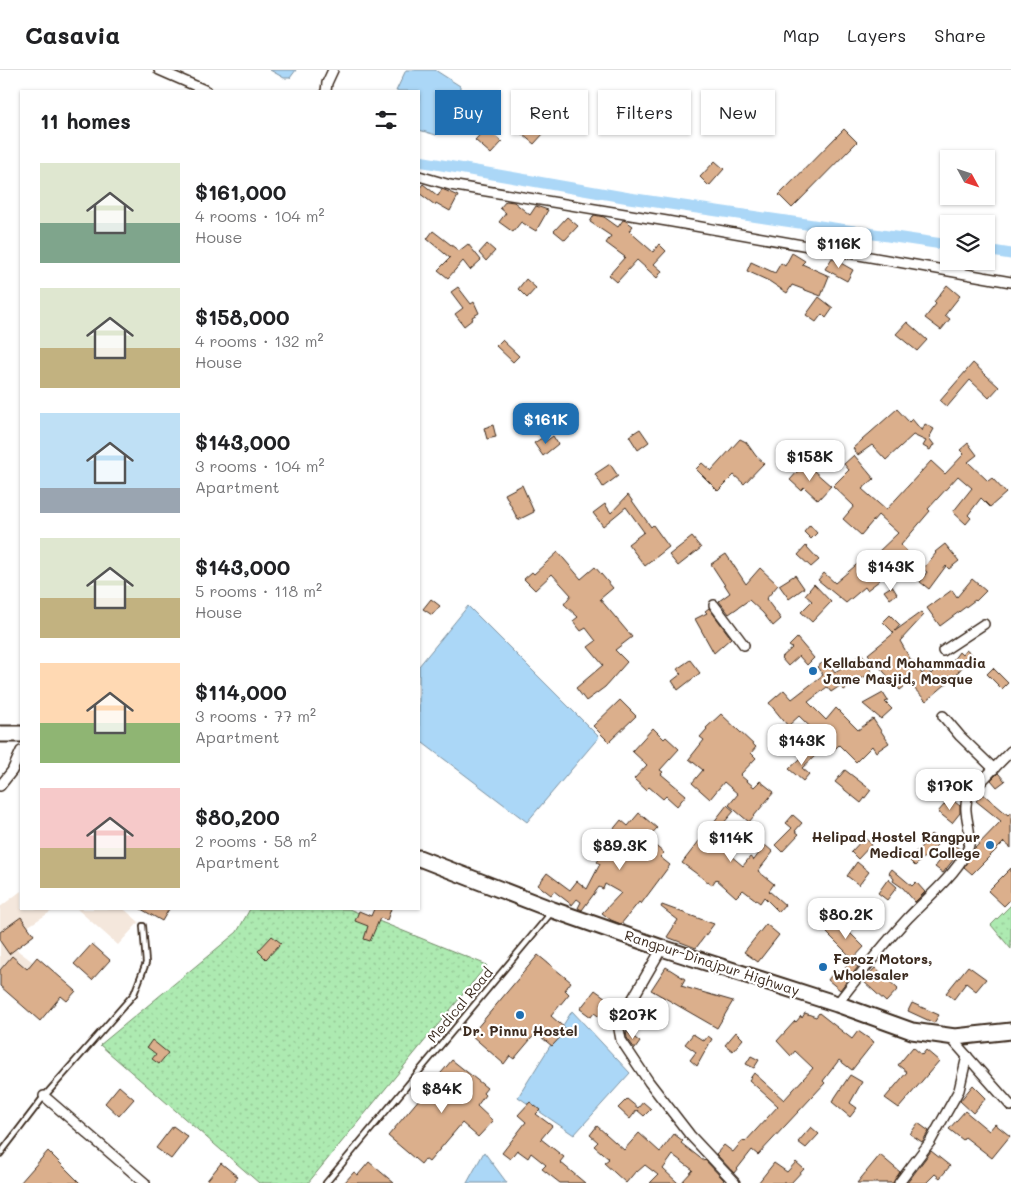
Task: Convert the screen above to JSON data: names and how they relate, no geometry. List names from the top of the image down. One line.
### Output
{"streets":{"highway":["Rangpur-Dinajpur Highway"],"lane":["Medical Road"]},"crossings":[["Rangpur-Dinajpur Highway","Medical Road"]],"places":["Kellaband Mohammadia Jame Masjid, Mosque","Helipad Hostel Rangpur Medical College","Feroz Motors, Wholesaler","Dr. Pinnu Hostel"],"north":"bottom right","page":{"header":"Casavia","nav":["Map","Layers","Share"],"chip":["Buy","Rent","Filters","New"],"heading":"11 homes","list":[{"name":"$161,000","note":"4 rooms · 104 m² · House"},{"name":"$158,000","note":"4 rooms · 132 m² · House"},{"name":"$143,000","note":"3 rooms · 104 m² · Apartment"},{"name":"$143,000","note":"5 rooms · 118 m² · House"},{"name":"$114,000","note":"3 rooms · 77 m² · Apartment"},{"name":"$80,200","note":"2 rooms · 58 m² · Apartment"}],"price":["$116K","$161K","$158K","$143K","$143K","$170K","$114K","$89.3K","$80.2K","$207K","$84K"]}}
